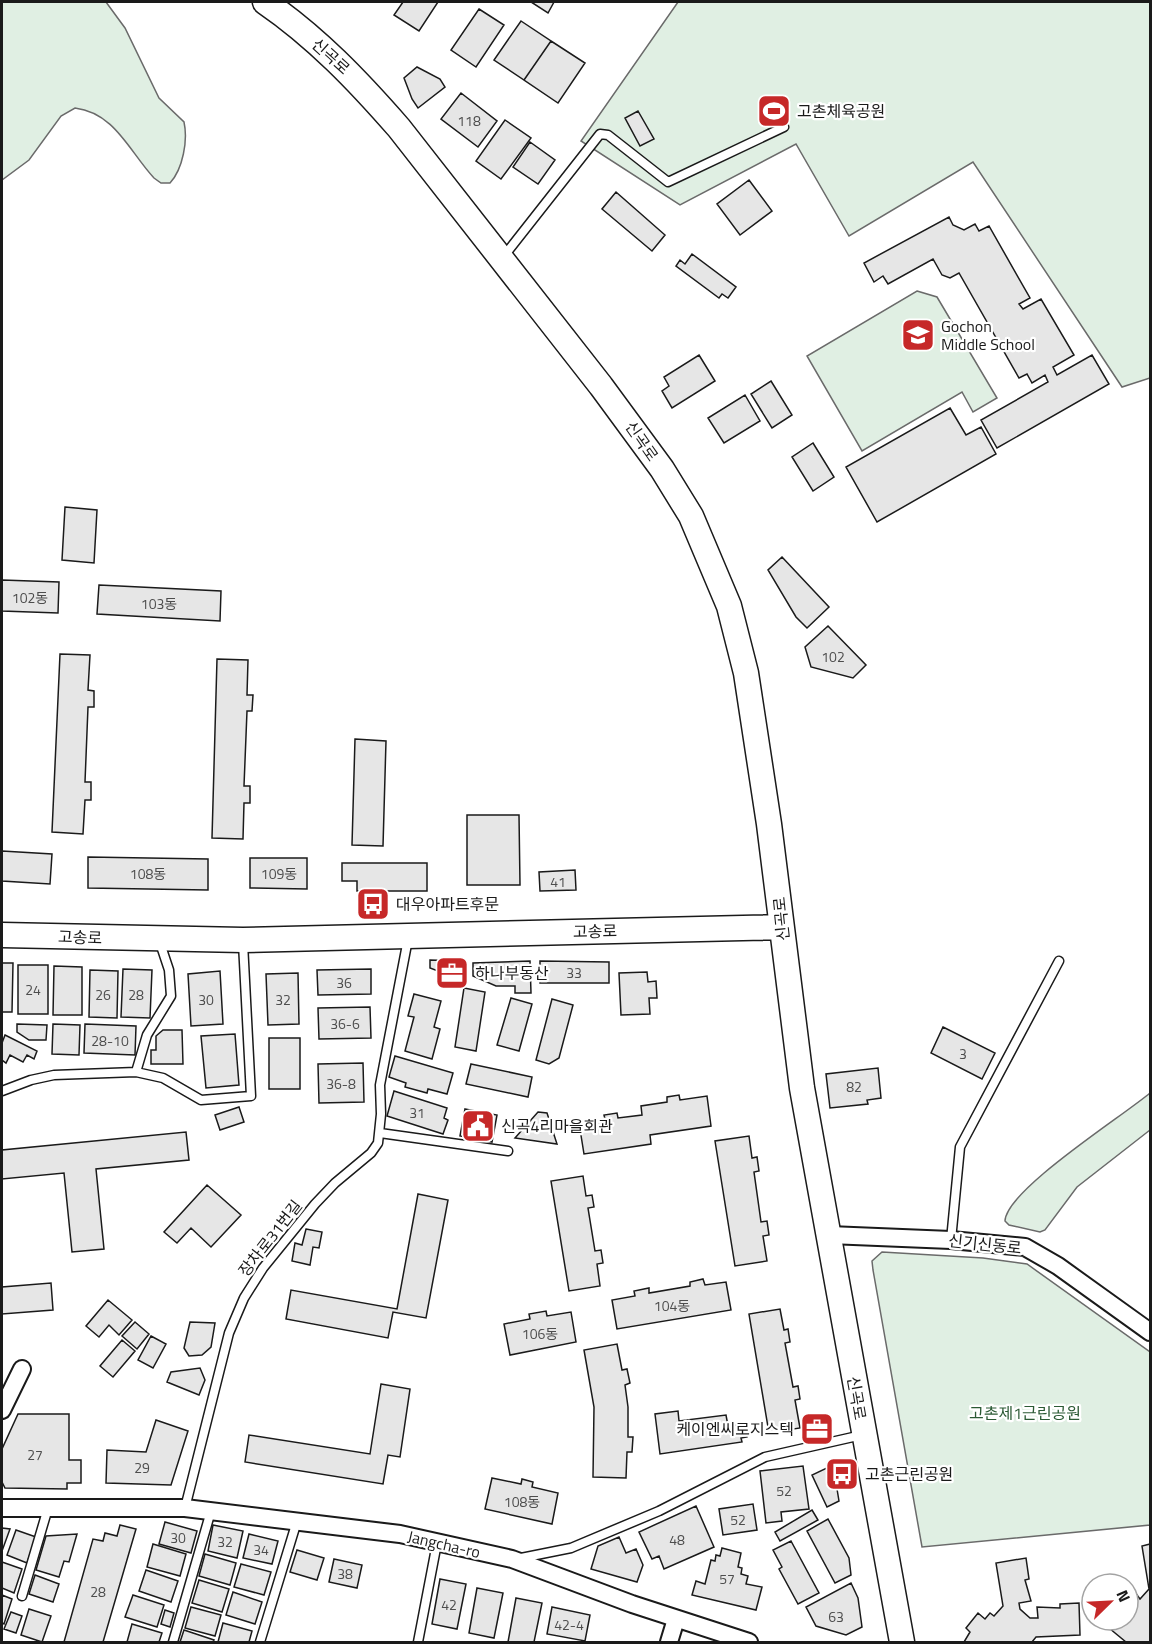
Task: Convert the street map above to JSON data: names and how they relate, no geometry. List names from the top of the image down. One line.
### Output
{"streets":{"street":["신곡로","고송로","신기신동로","Jangcha-ro"],"lane":["장차로31번길"]},"crossings":[["신곡로","고송로"],["신곡로","신기신동로"],["신곡로","Jangcha-ro"],["장차로31번길","Jangcha-ro"]],"parks":["고촌제1근린공원"],"places":{"sports":["고촌체육공원"],"school or university":["Gochon Middle School"],"bus stop":["대우아파트후문","고촌근린공원"],"office":["하나부동산","케이엔씨로지스텍"],"public building":["신곡4리마을회관"]},"house_numbers":["118","102동","103동","102","108동","109동","41","33","36","24","26","28","30","32","36-6","28-10","3","36-8","82","31","104동","106동","27","29","52","108동","52","30","48","32","34","38","57","28","42","63","42-4"],"north":"top right"}
